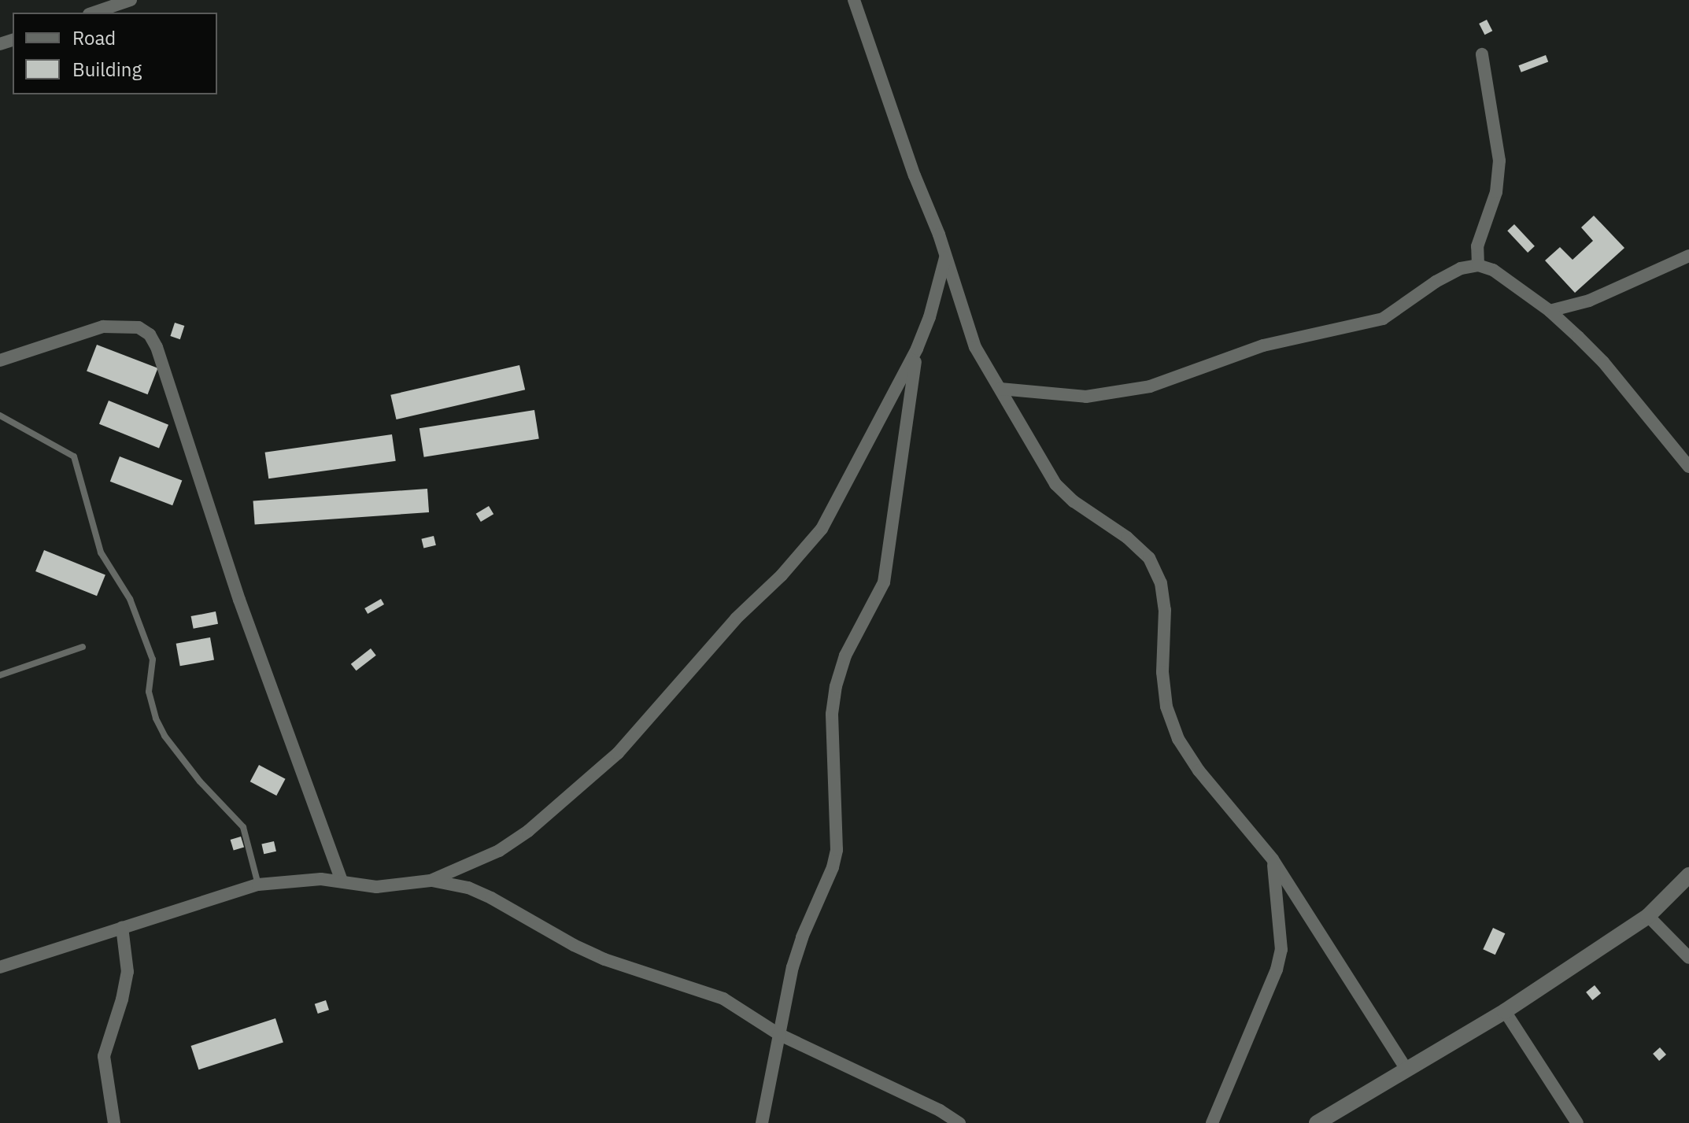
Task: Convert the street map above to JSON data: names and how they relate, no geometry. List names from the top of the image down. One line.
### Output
{"legend":["Road","Building"]}
